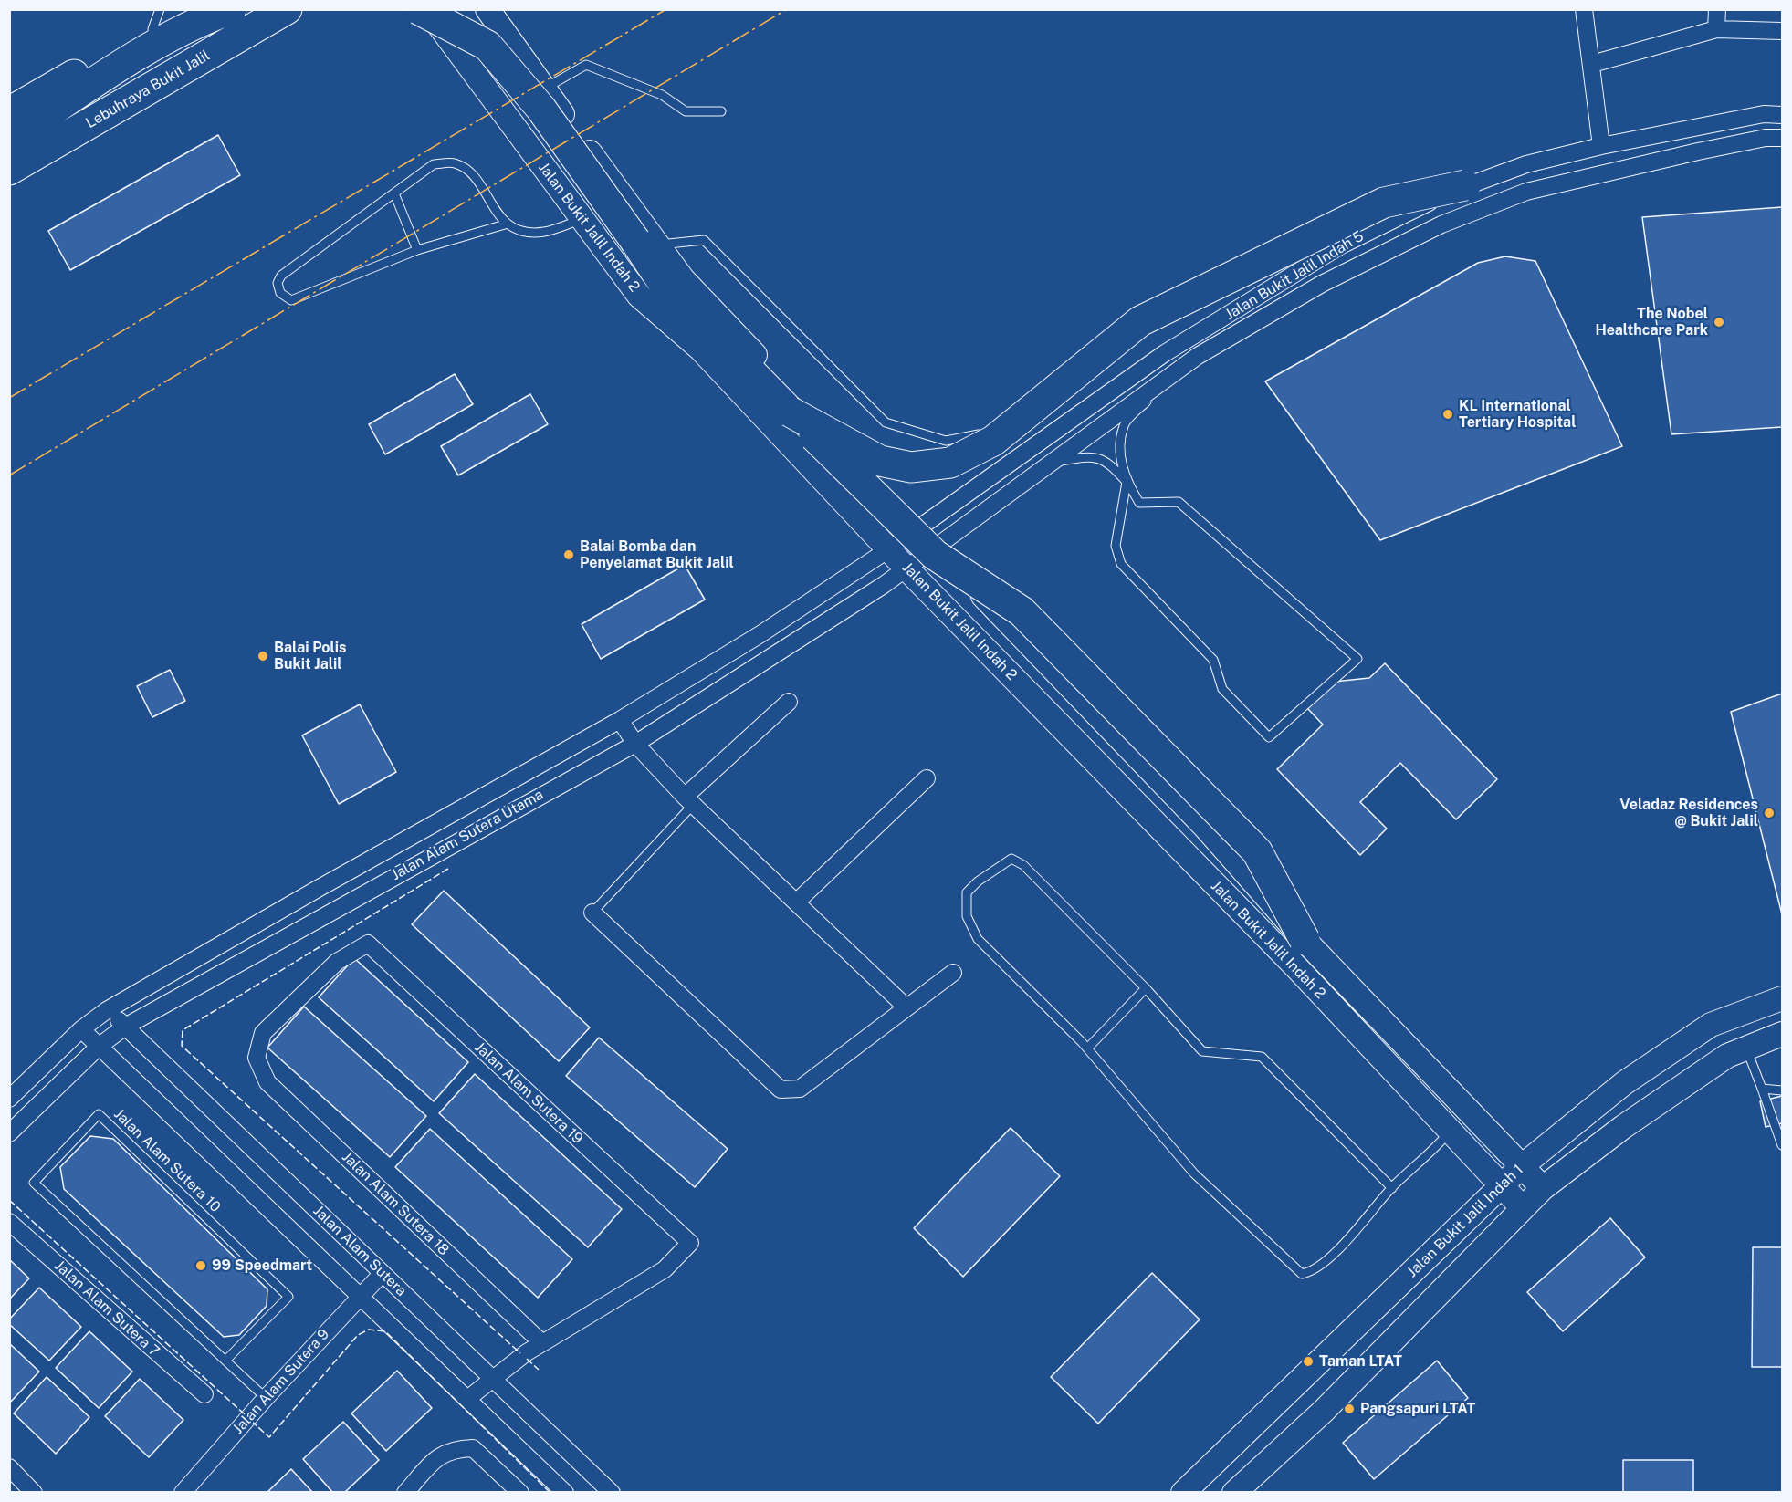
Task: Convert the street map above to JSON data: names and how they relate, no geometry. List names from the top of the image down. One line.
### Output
{"streets":{"highway":["Lebuhraya Bukit Jalil"],"street":["Jalan Bukit Jalil Indah 2","Jalan Bukit Jalil Indah 5","Jalan Alam Sutera Utama","Jalan Alam Sutera 19","Jalan Alam Sutera 18","Jalan Bukit Jalil Indah 1","Jalan Alam Sutera","Jalan Alam Sutera 7","Jalan Alam Sutera 9"],"lane":["Jalan Alam Sutera 10"]},"crossings":[["Jalan Bukit Jalil Indah 2","Jalan Bukit Jalil Indah 5"],["Jalan Bukit Jalil Indah 2","Jalan Alam Sutera Utama"],["Jalan Bukit Jalil Indah 2","Jalan Bukit Jalil Indah 1"],["Jalan Bukit Jalil Indah 5","Jalan Alam Sutera Utama"],["Jalan Alam Sutera Utama","Jalan Alam Sutera"],["Jalan Alam Sutera 19","Jalan Alam Sutera 18"],["Jalan Alam Sutera 10","Jalan Alam Sutera 9"],["Jalan Alam Sutera","Jalan Alam Sutera 9"]],"places":["The Nobel Healthcare Park","KL International Tertiary Hospital","Balai Bomba dan Penyelamat Bukit Jalil","Balai Polis Bukit Jalil","Veladaz Residences @ Bukit Jalil","99 Speedmart","Taman LTAT","Pangsapuri LTAT"]}
